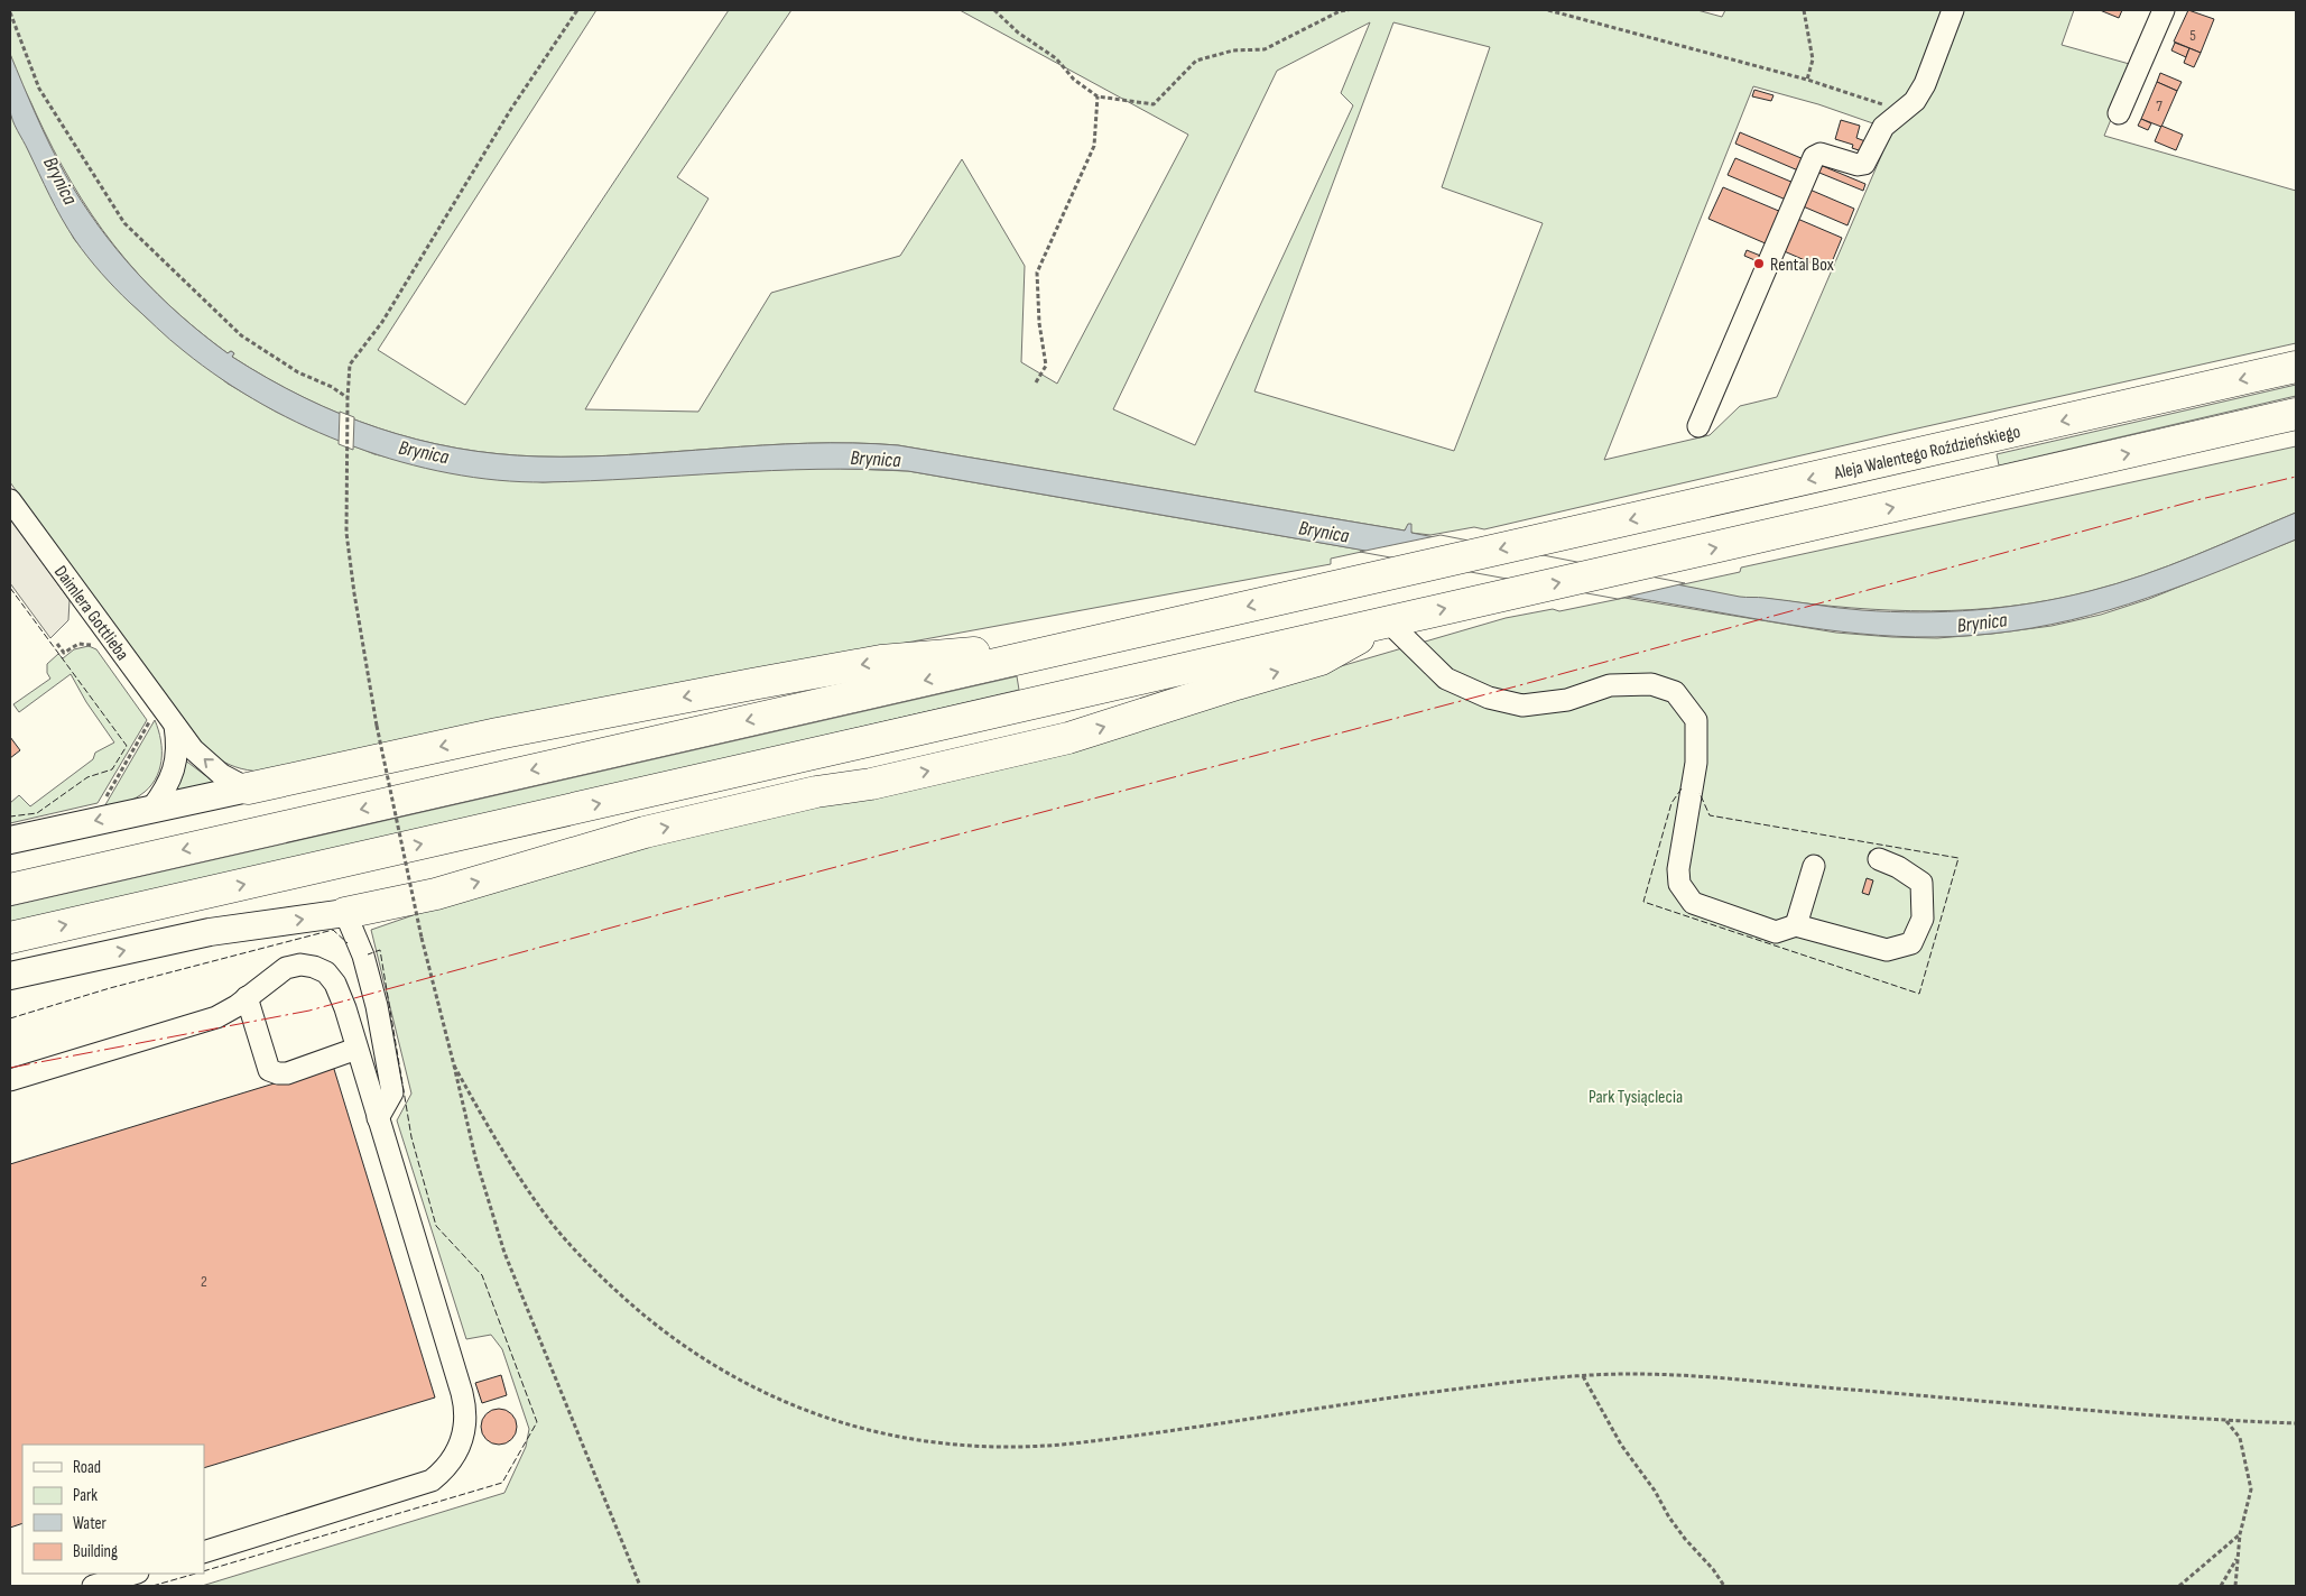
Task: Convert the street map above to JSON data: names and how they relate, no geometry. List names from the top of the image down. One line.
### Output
{"streets":{"highway":["Aleja Walentego Roździeńskiego"],"street":["Daimlera Gottlieba"]},"water":["Brynica"],"parks":["Park Tysiąclecia"],"places":["Rental Box"],"house_numbers":["5","7","2"],"legend":["Road","Park","Water","Building"]}
